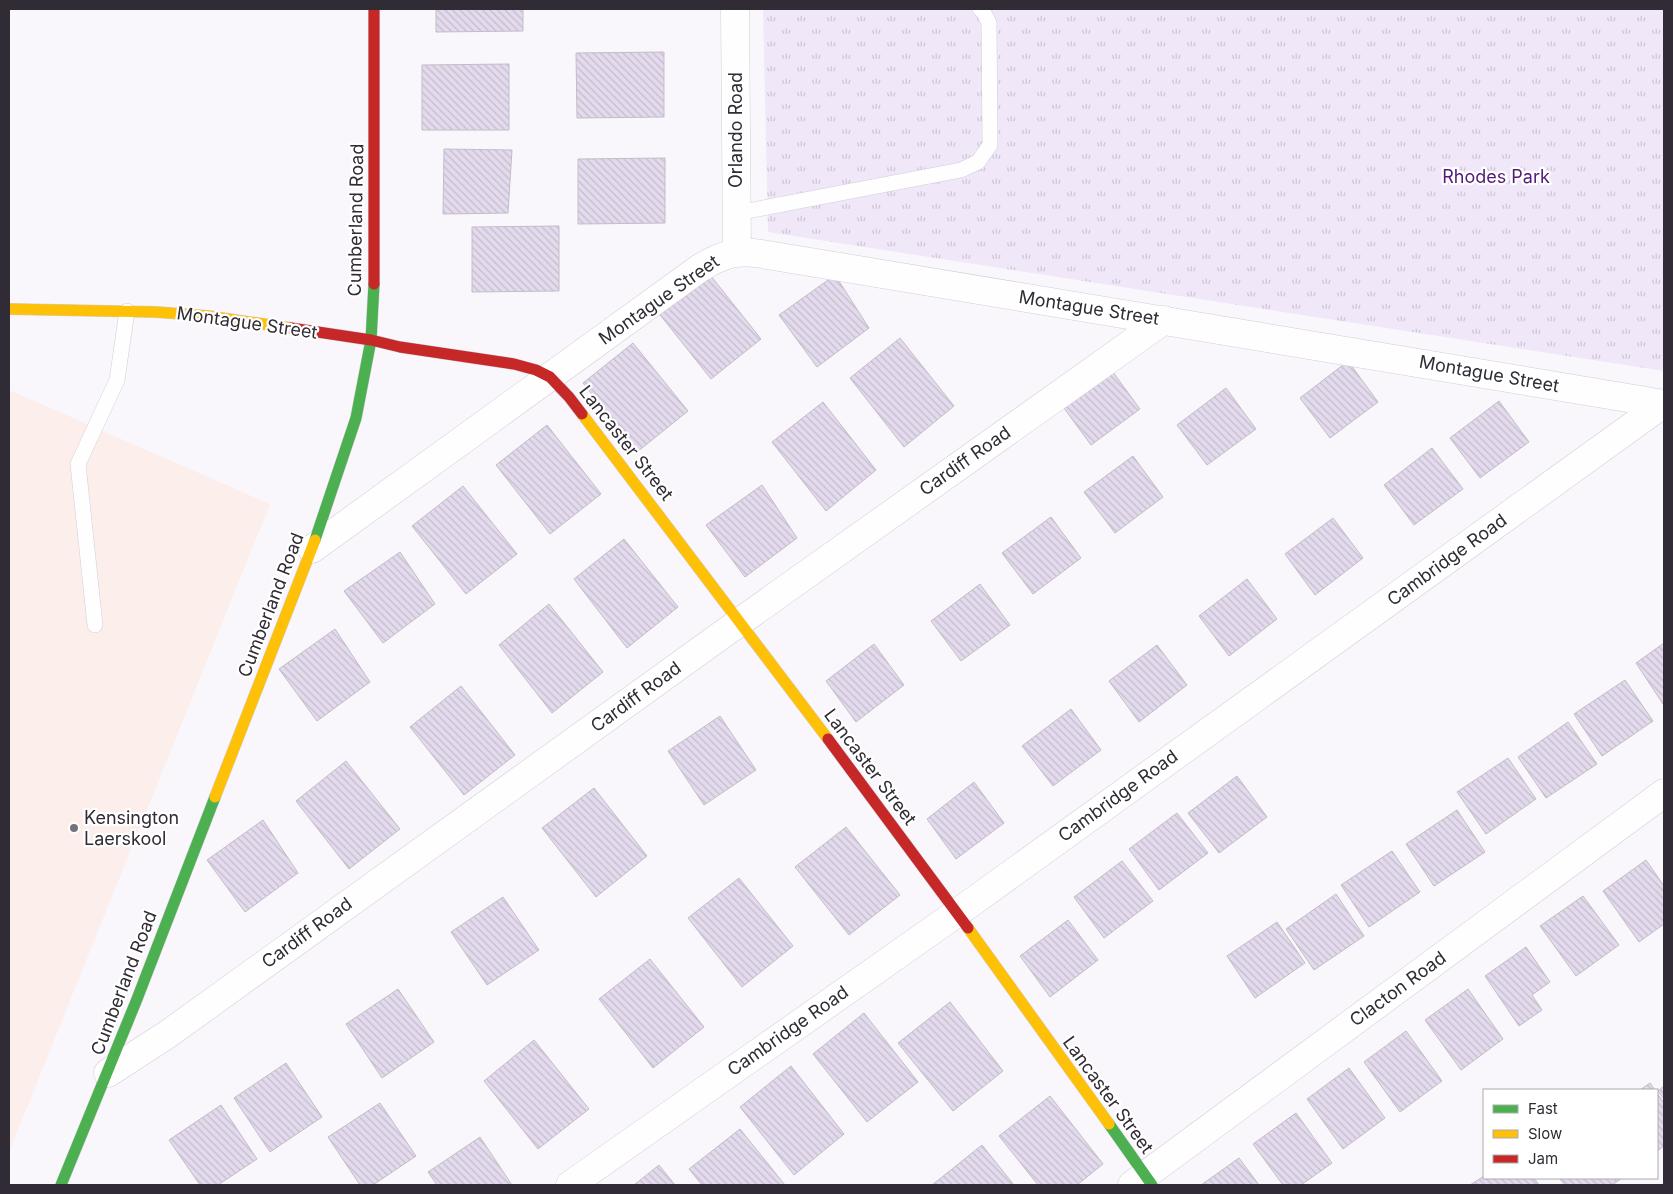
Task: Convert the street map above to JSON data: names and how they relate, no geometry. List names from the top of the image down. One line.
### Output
{"streets":{"street":["Orlando Road","Cumberland Road","Montague Street","Lancaster Street","Cardiff Road","Cambridge Road","Clacton Road"]},"crossings":[["Orlando Road","Montague Street"],["Cumberland Road","Montague Street"],["Cumberland Road","Cardiff Road"],["Montague Street","Lancaster Street"],["Montague Street","Cardiff Road"],["Montague Street","Cambridge Road"],["Lancaster Street","Cardiff Road"],["Lancaster Street","Cambridge Road"],["Lancaster Street","Clacton Road"]],"parks":["Rhodes Park"],"places":["Kensington Laerskool"],"legend":["Fast","Slow","Jam"]}
